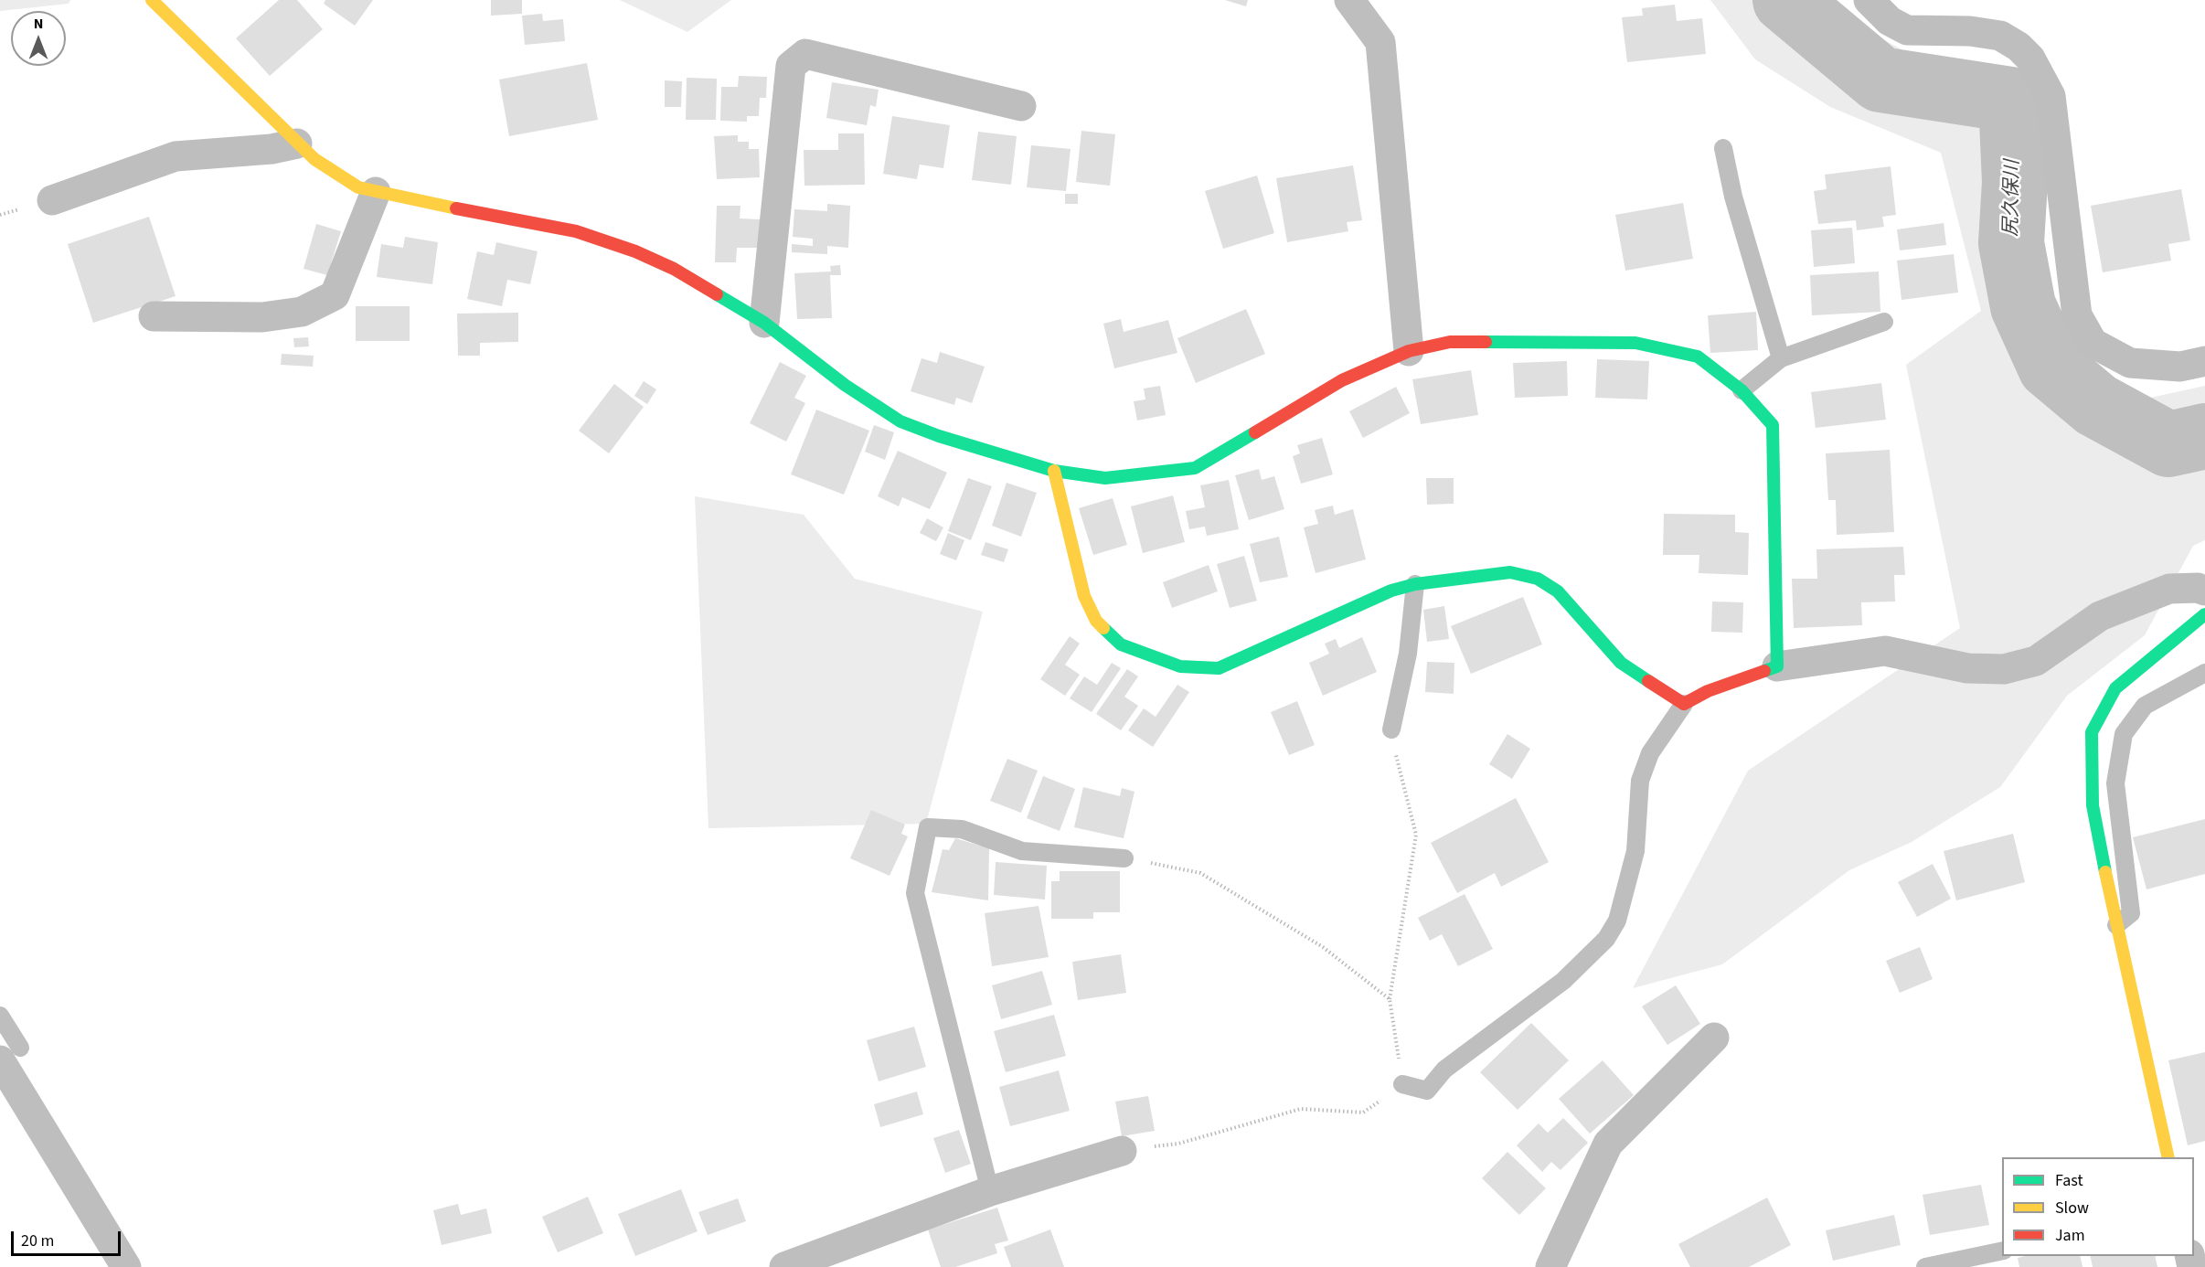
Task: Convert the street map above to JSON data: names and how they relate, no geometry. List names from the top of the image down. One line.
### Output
{"water":["尻久保川"],"legend":["Fast","Slow","Jam"],"scale_bar":"20 m","north":"top"}
